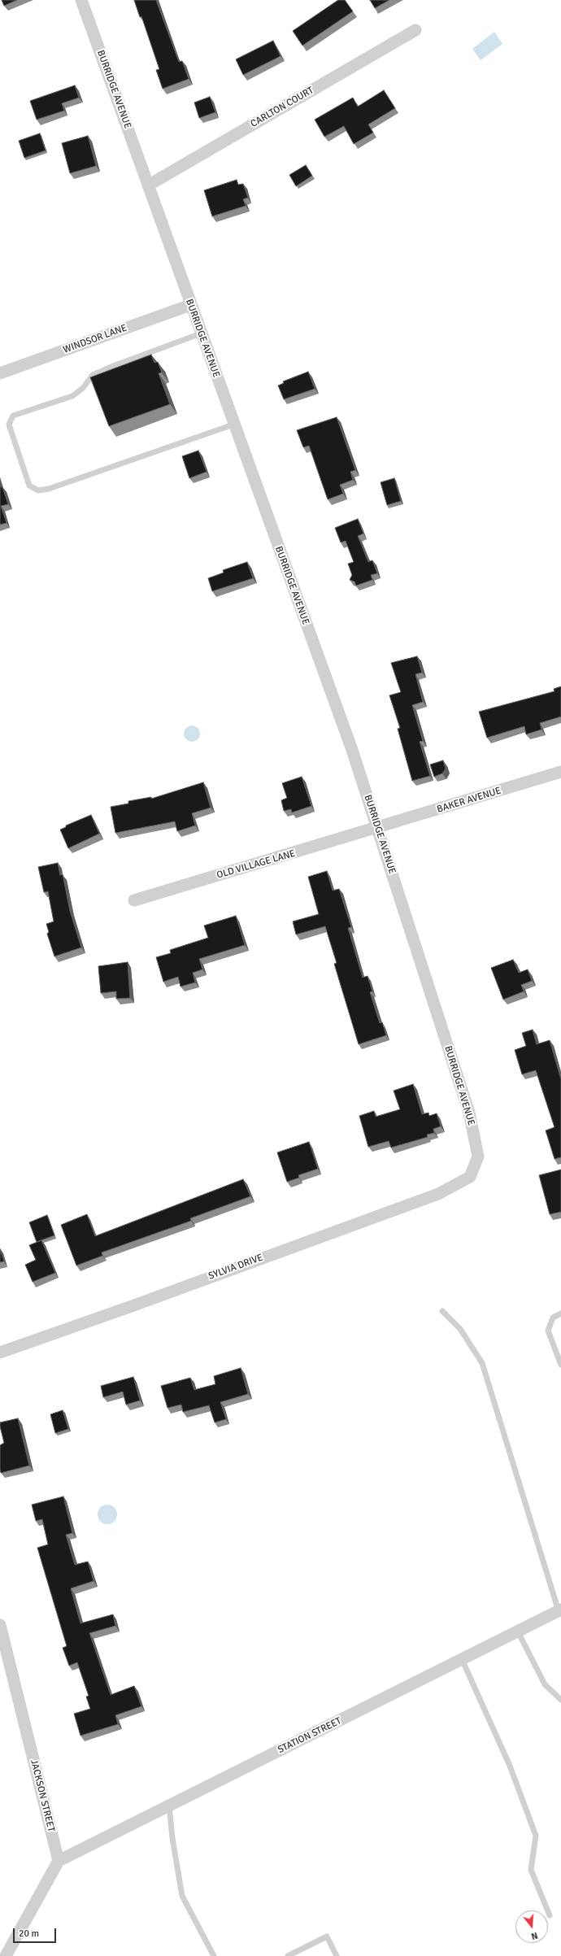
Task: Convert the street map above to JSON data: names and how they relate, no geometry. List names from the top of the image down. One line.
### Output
{"streets":{"street":["BURRIDGE AVENUE","CARLTON COURT","WINDSOR LANE","BAKER AVENUE","OLD VILLAGE LANE","SYLVIA DRIVE","STATION STREET","JACKSON STREET"]},"crossings":[["BURRIDGE AVENUE","CARLTON COURT"],["BURRIDGE AVENUE","WINDSOR LANE"],["BURRIDGE AVENUE","BAKER AVENUE"],["BURRIDGE AVENUE","OLD VILLAGE LANE"],["BURRIDGE AVENUE","SYLVIA DRIVE"],["BAKER AVENUE","OLD VILLAGE LANE"],["STATION STREET","JACKSON STREET"]],"scale_bar":"20 m","north":"bottom"}
